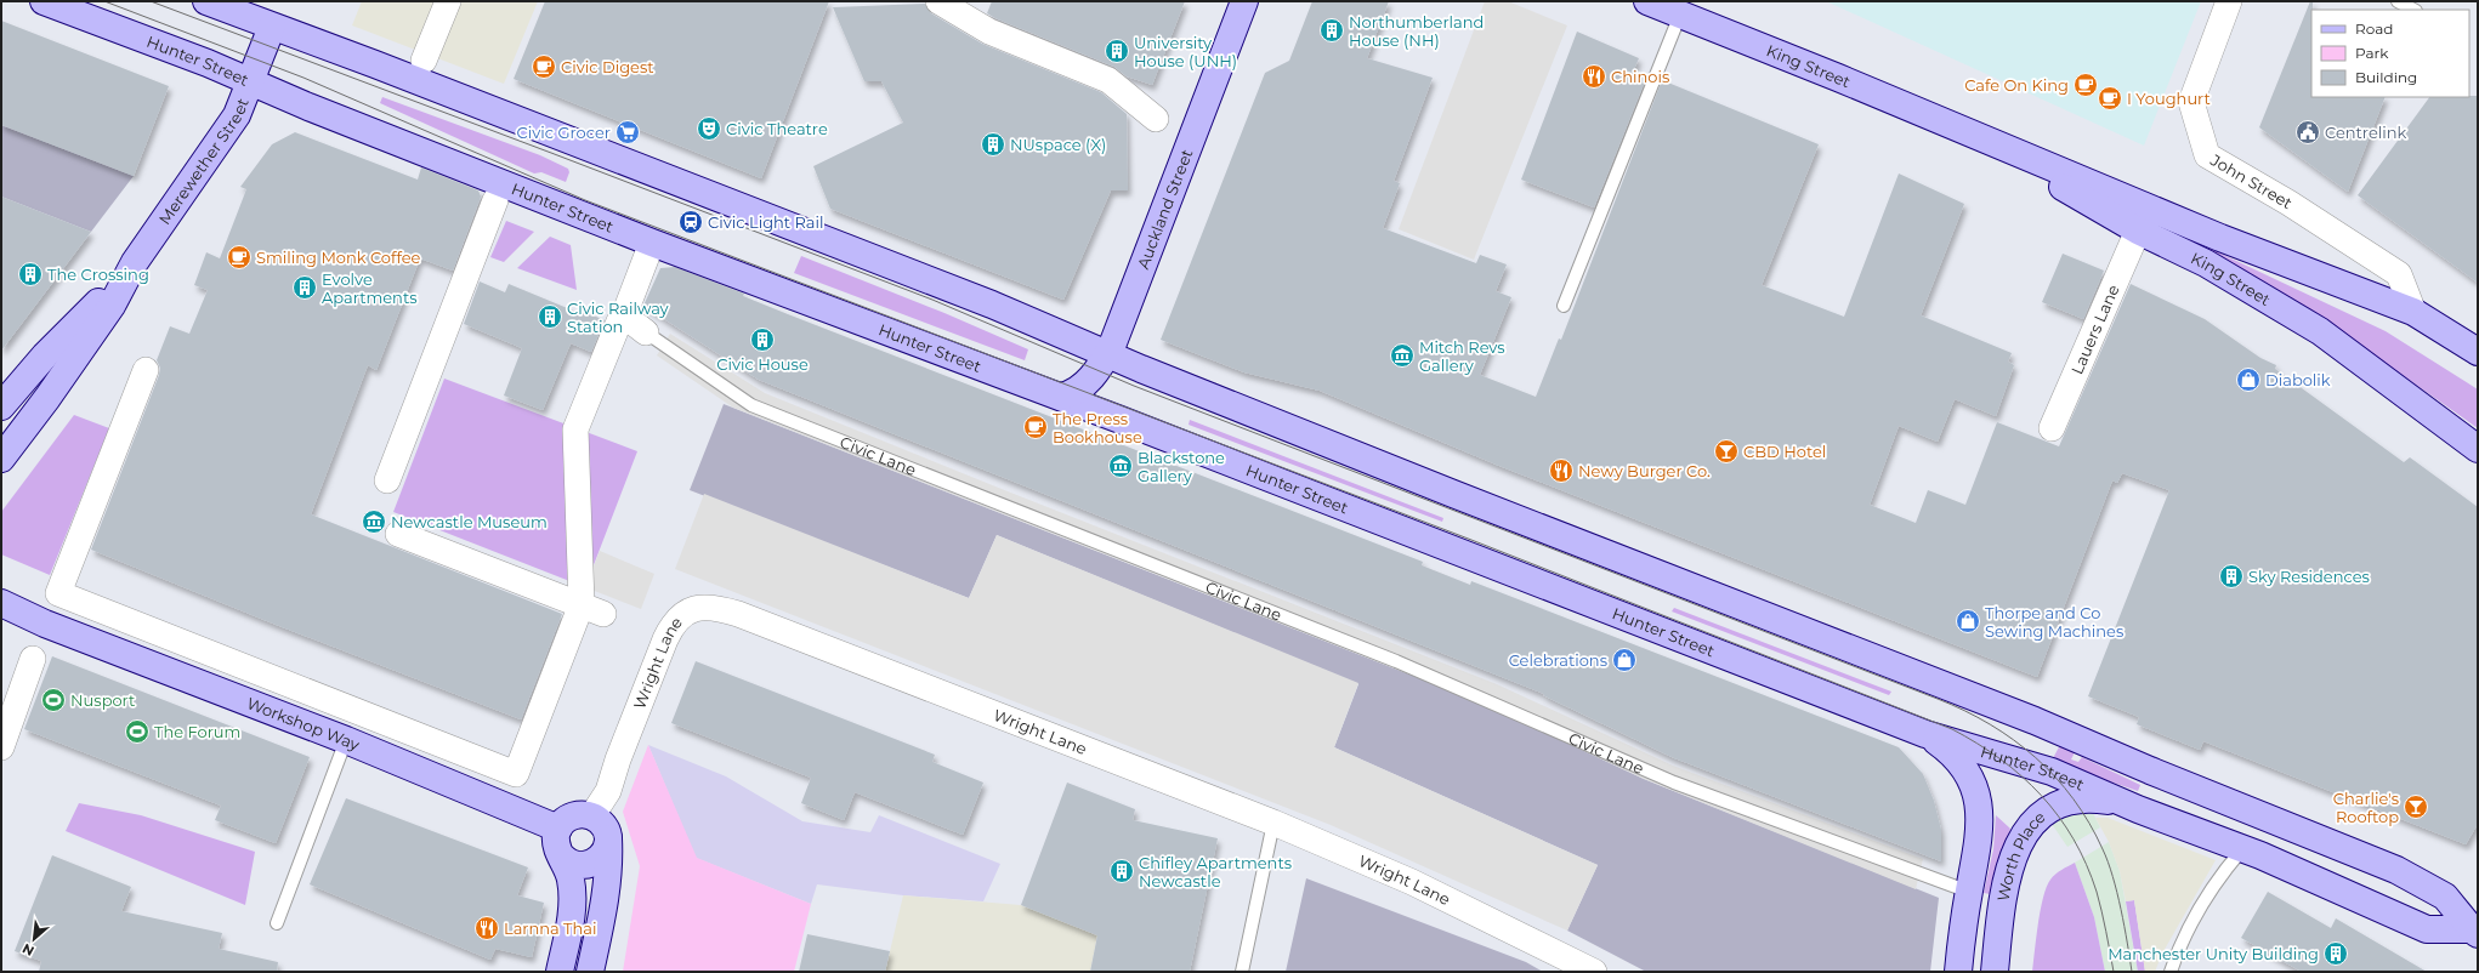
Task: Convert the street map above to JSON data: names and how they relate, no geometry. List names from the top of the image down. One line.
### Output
{"streets":{"main road":["Hunter Street","King Street","Merewether Street","Auckland Street","Workshop Way","Worth Place"],"street":["John Street","Lauers Lane","Civic Lane","Wright Lane"]},"crossings":[["Hunter Street","Merewether Street"],["Hunter Street","Auckland Street"],["Hunter Street","Worth Place"],["King Street","John Street"],["King Street","Lauers Lane"],["Wright Lane","Workshop Way"]],"places":{"building":["Northumberland House (NH)","University House (UNH)","NUspace (X)","The Crossing","Evolve Apartments","Civic Railway Station","Civic House","Sky Residences","Chifley Apartments Newcastle","Manchester Unity Building"],"cafe":["Civic Digest","Cafe On King","I Youghurt","Smiling Monk Coffee","The Press Bookhouse"],"restaurant":["Chinois","Newy Burger Co.","Larnna Thai"],"theatre":["Civic Theatre"],"supermarket":["Civic Grocer"],"public building":["Centrelink"],"station":["Civic Light Rail"],"museum":["Mitch Revs Gallery","Blackstone Gallery","Newcastle Museum"],"shop":["Diabolik","Thorpe and Co Sewing Machines","Celebrations"],"bar":["CBD Hotel","Charlie's Rooftop"],"sports":["Nusport","The Forum"]},"legend":["Road","Park","Building"],"north":"bottom left"}
